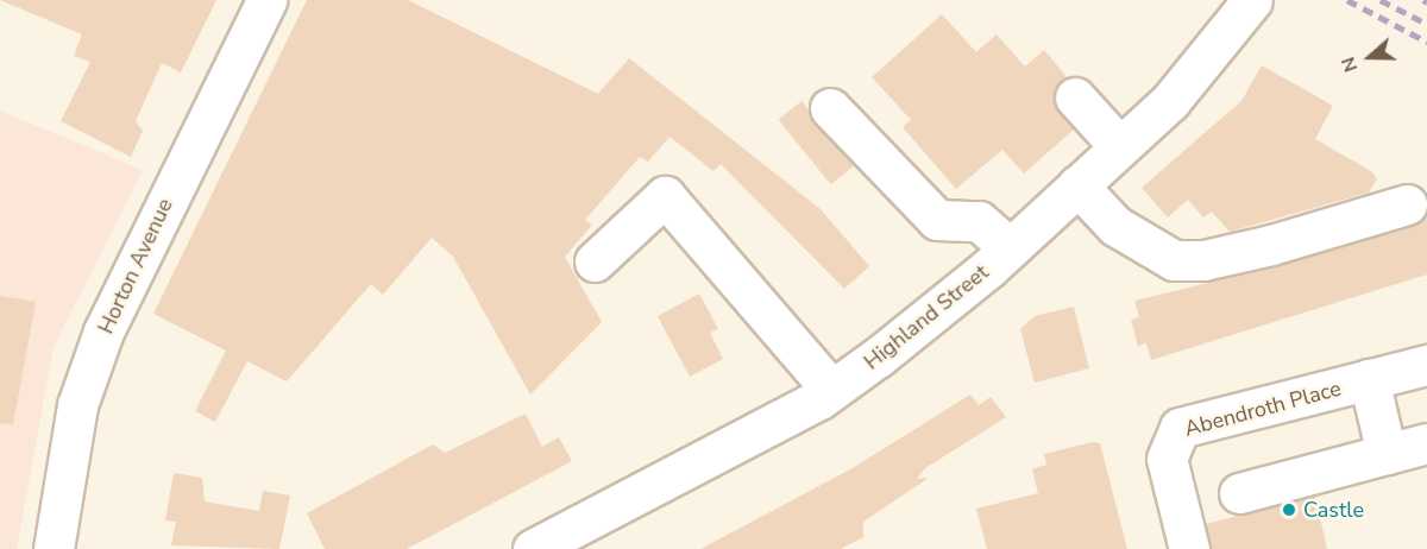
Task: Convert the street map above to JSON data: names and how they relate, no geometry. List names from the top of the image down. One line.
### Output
{"streets":{"street":["Horton Avenue","Highland Street","Abendroth Place"]},"places":["Castle"],"north":"left"}
